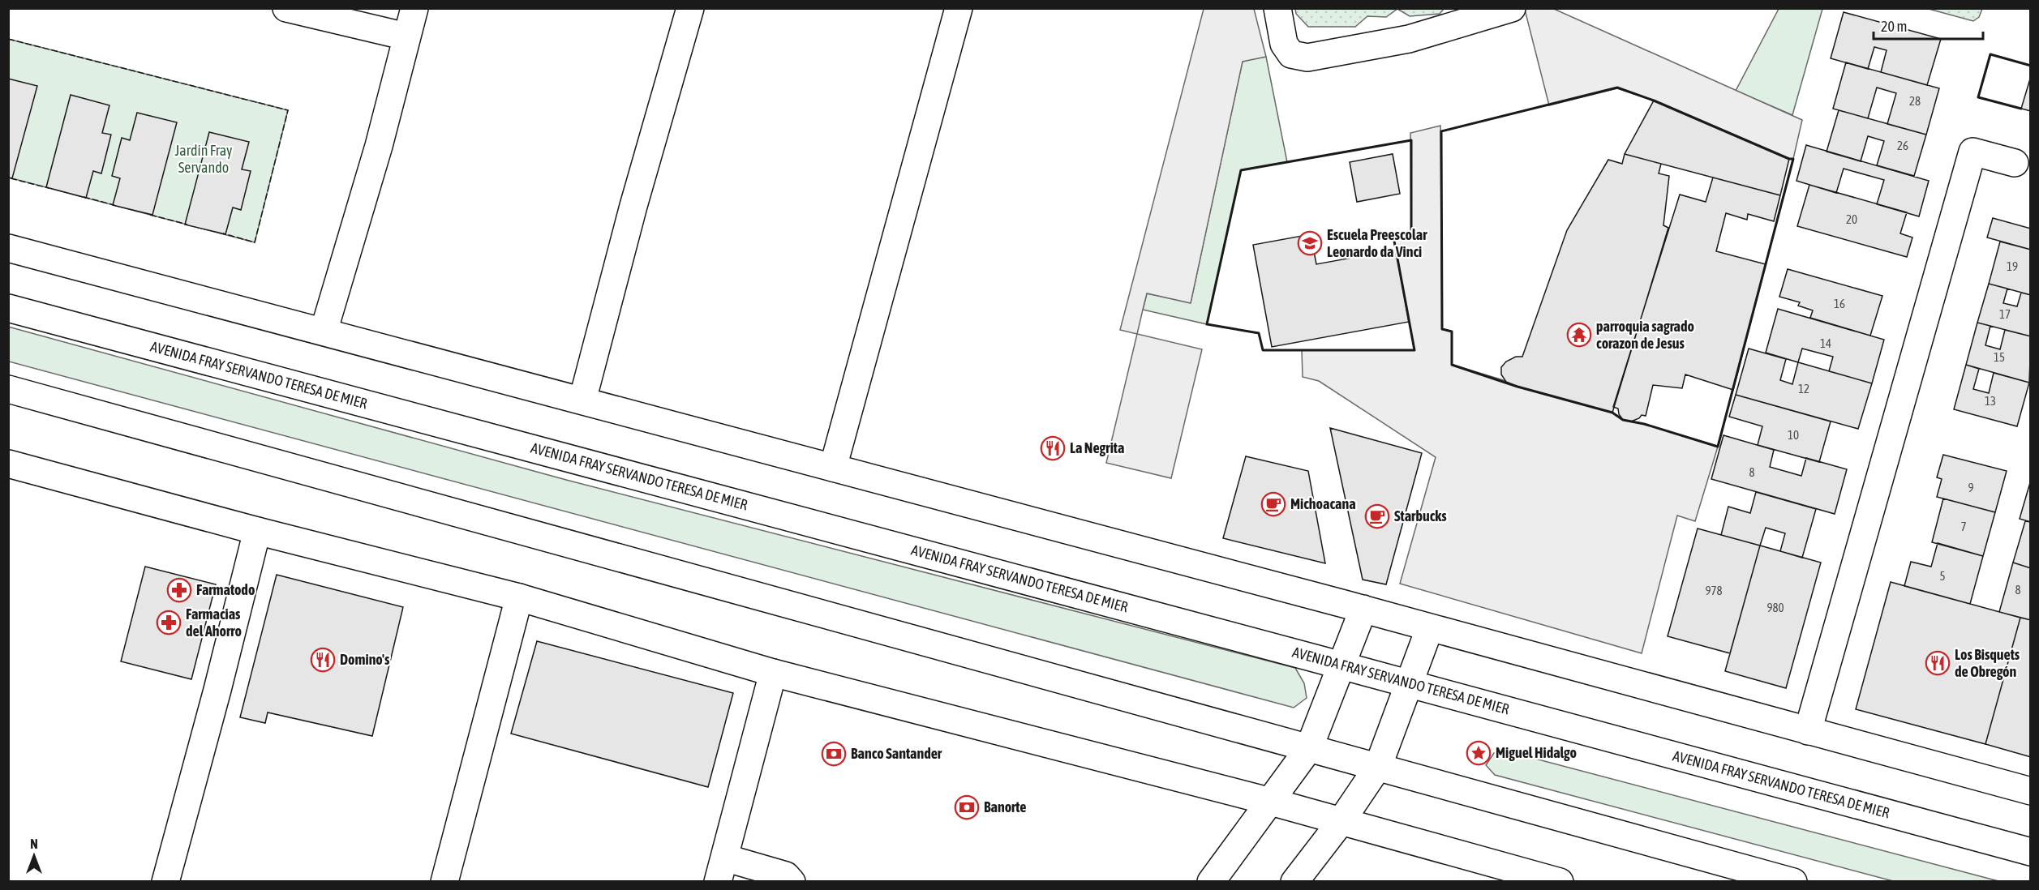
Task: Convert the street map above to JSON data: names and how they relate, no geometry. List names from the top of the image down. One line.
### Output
{"streets":{"street":["AVENIDA FRAY SERVANDO TERESA DE MIER"]},"parks":["Jardín Fray Servando"],"places":{"school or university":["Escuela Preescolar Leonardo da Vinci"],"temple":["parroquia sagrado corazon de Jesus"],"restaurant":["La Negrita","Domino's","Los Bisquets de Obregón"],"cafe":["Michoacana","Starbucks"],"pharmacy":["Farmatodo","Farmacias del Ahorro"],"place":["Miguel Hidalgo"],"bank":["Banco Santander","Banorte"]},"house_numbers":["28","26","20","19","16","17","14","15","12","13","10","8","9","7","5","8","978","980"],"scale_bar":"20 m","north":"top"}
